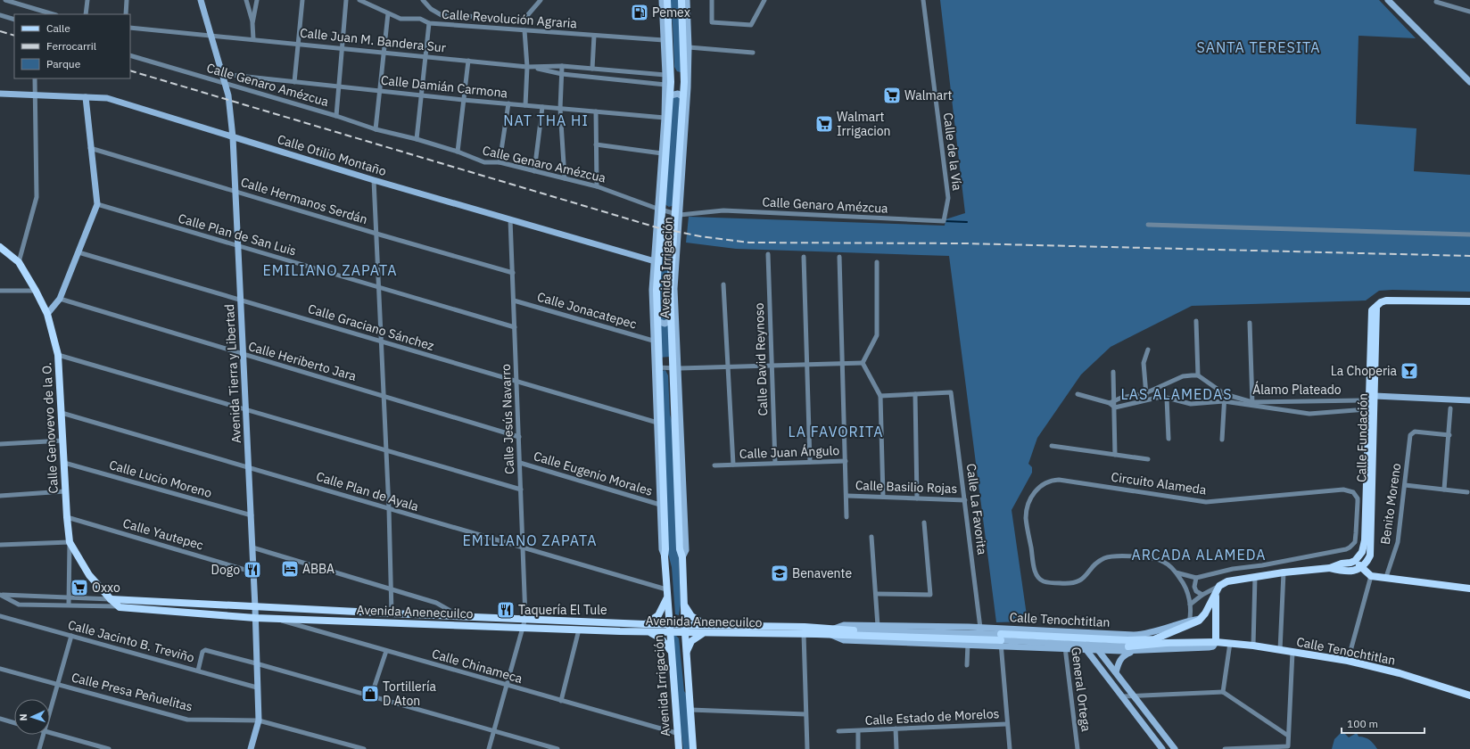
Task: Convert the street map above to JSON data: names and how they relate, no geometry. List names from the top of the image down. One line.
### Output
{"streets":{"main road":["Avenida Irrigación","Calle Genovevo de la O.","Calle Fundación","Avenida Anenecuilco","Calle Tenochtitlan"],"street":["Calle Revolución Agraria","Calle Juan M. Bandera Sur","Calle Genaro Amézcua","Calle Damián Carmona","Calle de la Vía","Calle Otilio Montaño","Calle Hermanos Serdán","Calle Plan de San Luis","Calle Jonacatepec","Calle Graciano Sánchez","Calle David Reynoso","Calle Heriberto Jara","Avenida Tierra y Libertad","Álamo Plateado","Calle Jesús Navarro","Calle Juan Ángulo","Calle Eugenio Morales","Calle Lucio Moreno","Circuito Alameda","Calle Basilio Rojas","Calle Plan de Ayala","Benito Moreno","Calle La Favorita","Calle Yautepec","Calle Jacinto B. Treviño","Calle Chinameca","General Ortega","Calle Presa Peñuelitas","Calle Estado de Morelos"]},"crossings":[["Calle Revolución Agraria","Avenida Irrigación"],["Calle Juan M. Bandera Sur","Avenida Irrigación"],["Calle Juan M. Bandera Sur","Avenida Tierra y Libertad"],["Calle Genaro Amézcua","Calle de la Vía"],["Calle Genaro Amézcua","Avenida Irrigación"],["Calle Genaro Amézcua","Avenida Tierra y Libertad"],["Calle Damián Carmona","Avenida Irrigación"],["Calle Damián Carmona","Avenida Tierra y Libertad"],["Calle Otilio Montaño","Avenida Irrigación"],["Calle Otilio Montaño","Avenida Tierra y Libertad"],["Calle Otilio Montaño","Calle Jesús Navarro"],["Calle Hermanos Serdán","Avenida Tierra y Libertad"],["Calle Hermanos Serdán","Calle Jesús Navarro"],["Calle Plan de San Luis","Avenida Tierra y Libertad"],["Calle Plan de San Luis","Calle Jesús Navarro"],["Avenida Irrigación","Calle Jonacatepec"],["Avenida Irrigación","Calle Graciano Sánchez"],["Avenida Irrigación","Calle Eugenio Morales"],["Avenida Irrigación","Calle Plan de Ayala"],["Avenida Irrigación","Avenida Anenecuilco"],["Avenida Irrigación","Calle Chinameca"],["Calle Jonacatepec","Calle Jesús Navarro"],["Calle Graciano Sánchez","Avenida Tierra y Libertad"],["Calle Graciano Sánchez","Calle Jesús Navarro"],["Calle David Reynoso","Calle Juan Ángulo"],["Calle Heriberto Jara","Avenida Tierra y Libertad"],["Calle Heriberto Jara","Calle Jesús Navarro"],["Avenida Tierra y Libertad","Calle Lucio Moreno"],["Avenida Tierra y Libertad","Calle Plan de Ayala"],["Avenida Tierra y Libertad","Calle Yautepec"],["Avenida Tierra y Libertad","Avenida Anenecuilco"],["Avenida Tierra y Libertad","Calle Jacinto B. Treviño"],["Avenida Tierra y Libertad","Calle Presa Peñuelitas"],["Álamo Plateado","Calle Fundación"],["Calle Jesús Navarro","Calle Eugenio Morales"],["Calle Jesús Navarro","Calle Plan de Ayala"],["Calle Jesús Navarro","Avenida Anenecuilco"],["Calle Jesús Navarro","Calle Chinameca"],["Calle Genovevo de la O.","Calle Lucio Moreno"],["Calle Genovevo de la O.","Calle Plan de Ayala"],["Calle Genovevo de la O.","Calle Yautepec"],["Calle Genovevo de la O.","Avenida Anenecuilco"],["Circuito Alameda","Calle Tenochtitlan"],["Calle Basilio Rojas","Calle La Favorita"],["Calle La Favorita","Avenida Anenecuilco"],["Avenida Anenecuilco","Calle Tenochtitlan"],["Avenida Anenecuilco","Calle Chinameca"],["Calle Tenochtitlan","General Ortega"]],"districts":["SANTA TERESITA","NAT THA HI","EMILIANO ZAPATA","LAS ALAMEDAS","LA FAVORITA","EMILIANO ZAPATA","ARCADA ALAMEDA"],"places":{"fuel station":["Pemex"],"supermarket":["Walmart","Walmart Irrigacion","Oxxo"],"bar":["La Choperia"],"hotel":["ABBA"],"restaurant":["Dogo","Taquería El Tule"],"school or university":["Benavente"],"shop":["Tortillería D Aton"]},"legend":["Calle","Ferrocarril","Parque"],"scale_bar":"100 m","north":"left"}
